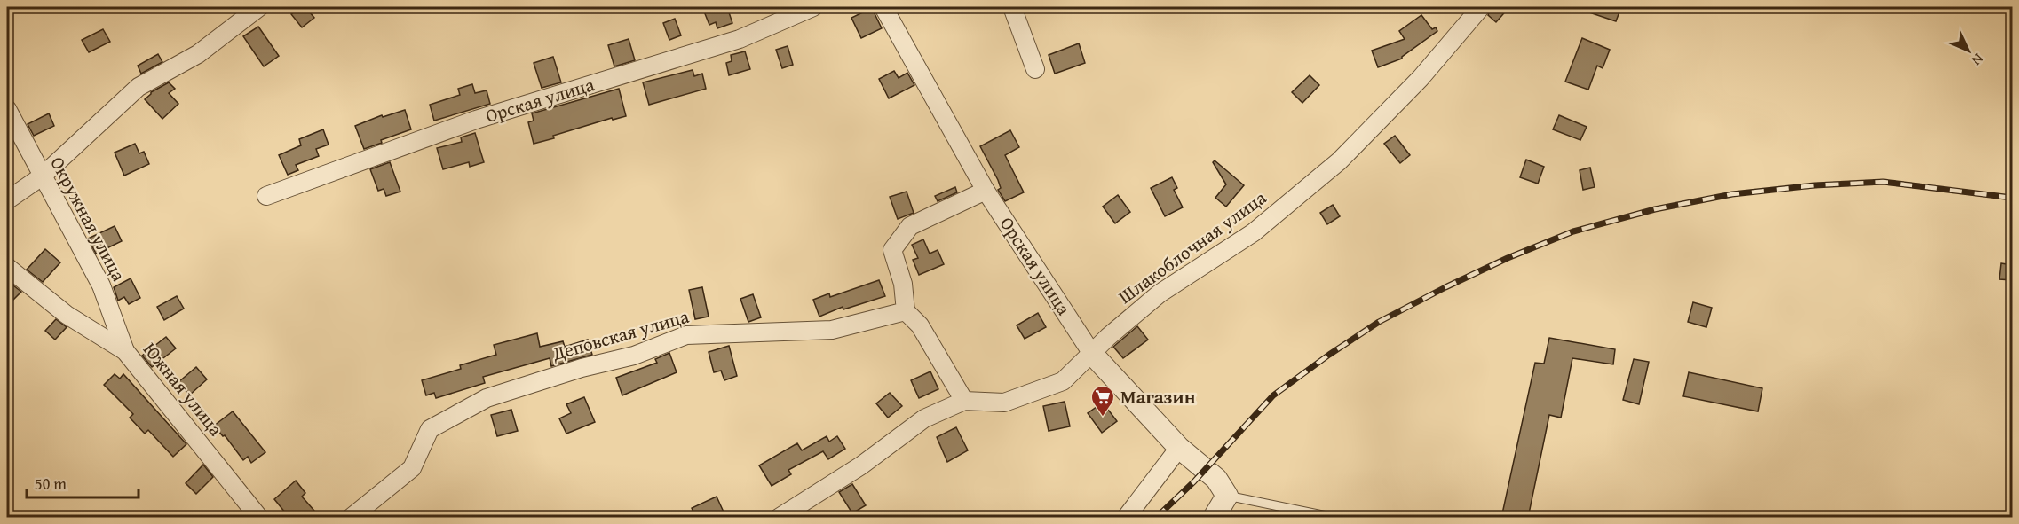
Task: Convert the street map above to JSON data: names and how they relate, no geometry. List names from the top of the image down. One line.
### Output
{"streets":{"street":["Орская улица","Окружная улица","Шлакоблочная улица","Деповская улица","Южная улица"]},"crossings":[["Орская улица","Шлакоблочная улица"],["Окружная улица","Южная улица"]],"places":{"supermarket":["Магазин"]},"scale_bar":"50 m","north":"bottom right"}
